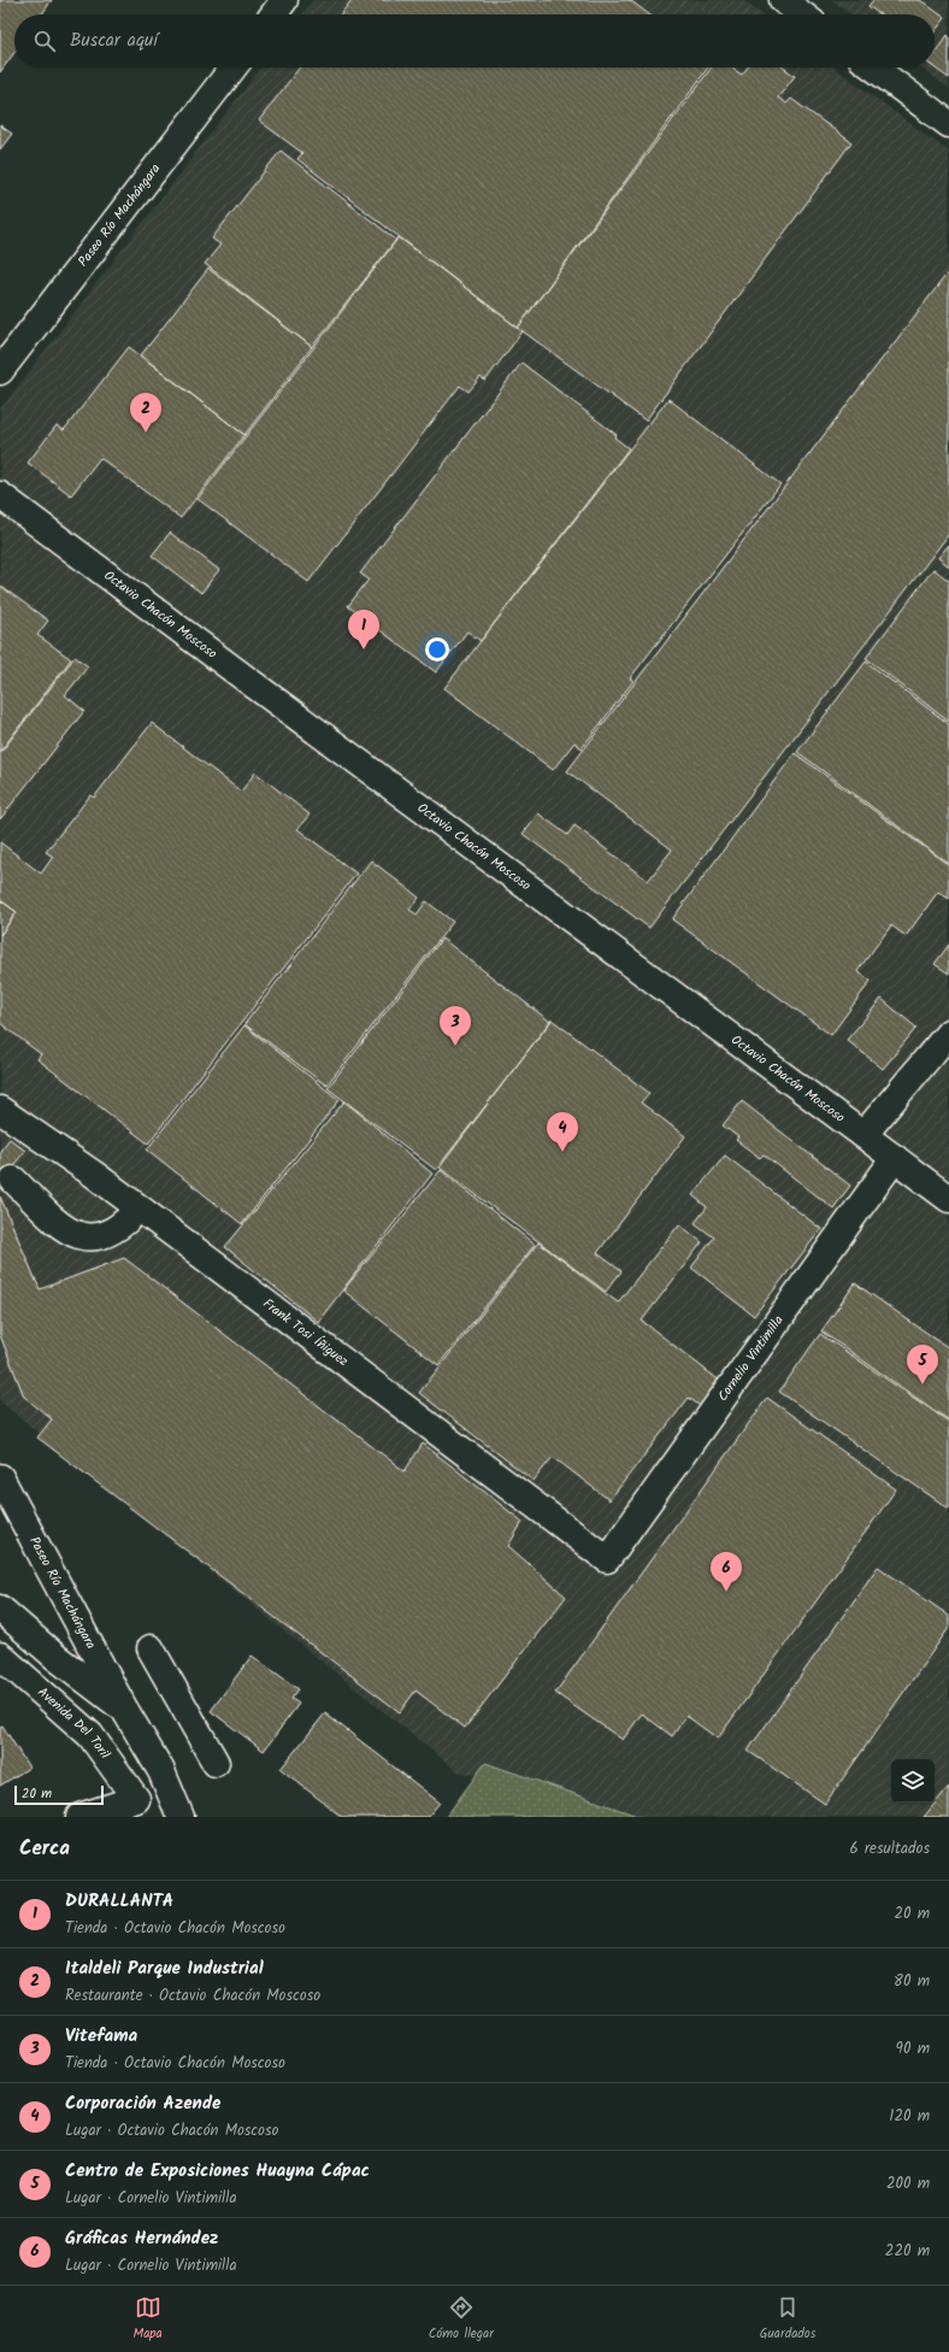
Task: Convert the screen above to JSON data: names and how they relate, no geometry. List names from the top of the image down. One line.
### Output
{"streets":{"main road":["Paseo Río Machángara","Octavio Chacón Moscoso","Frank Tosi Íñiguez","Cornelio Vintimilla","Avenida Del Toril"]},"crossings":[["Paseo Río Machángara","Avenida Del Toril"],["Octavio Chacón Moscoso","Cornelio Vintimilla"],["Frank Tosi Íñiguez","Cornelio Vintimilla"]],"scale_bar":"20 m","page":{"search":"Buscar aquí","pins":["2","1","3","4","5","6"],"scale":"20 m","heading":["Cerca","6 resultados"],"list":[{"mark":"1","name":"DURALLANTA","note":"Tienda · Octavio Chacón Moscoso","value":"20 m"},{"mark":"2","name":"Italdeli Parque Industrial","note":"Restaurante · Octavio Chacón Moscoso","value":"80 m"},{"mark":"3","name":"Vitefama","note":"Tienda · Octavio Chacón Moscoso","value":"90 m"},{"mark":"4","name":"Corporación Azende","note":"Lugar · Octavio Chacón Moscoso","value":"120 m"},{"mark":"5","name":"Centro de Exposiciones Huayna Cápac","note":"Lugar · Cornelio Vintimilla","value":"200 m"},{"mark":"6","name":"Gráficas Hernández","note":"Lugar · Cornelio Vintimilla","value":"220 m"}],"nav":["Mapa","Cómo llegar","Guardados"]}}
